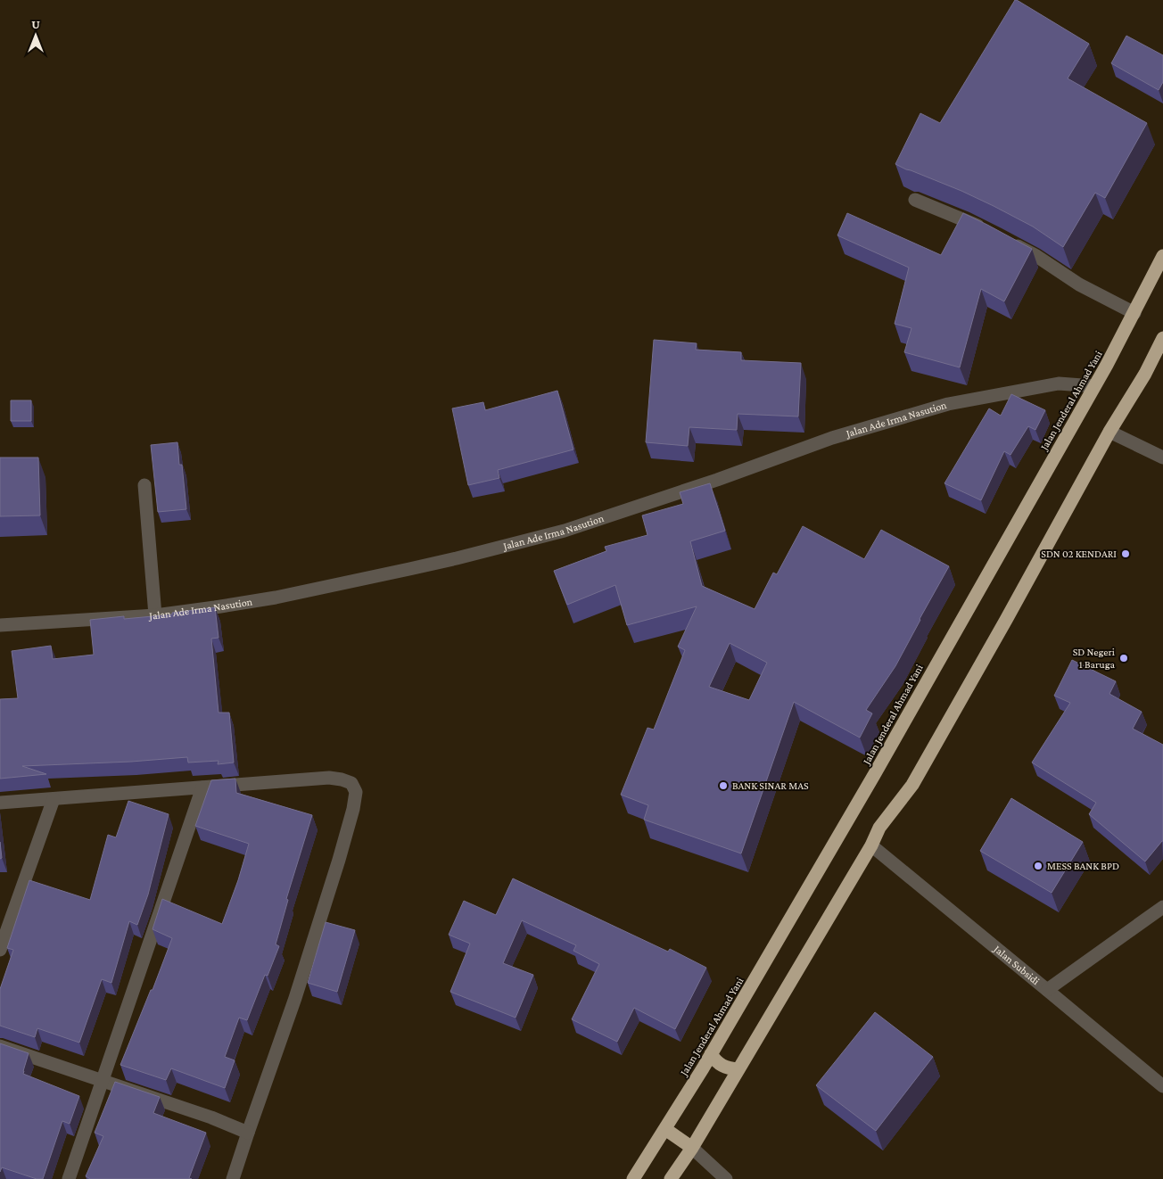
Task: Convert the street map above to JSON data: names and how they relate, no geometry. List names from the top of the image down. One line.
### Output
{"streets":{"highway":["Jalan Jenderal Ahmad Yani"],"street":["Jalan Ade Irma Nasution","Jalan Subsidi"]},"crossings":[["Jalan Jenderal Ahmad Yani","Jalan Ade Irma Nasution"]],"places":["SDN 02 KENDARI","SD Negeri 1 Baruga","BANK SINAR MAS","MESS BANK BPD"],"north":"top"}
